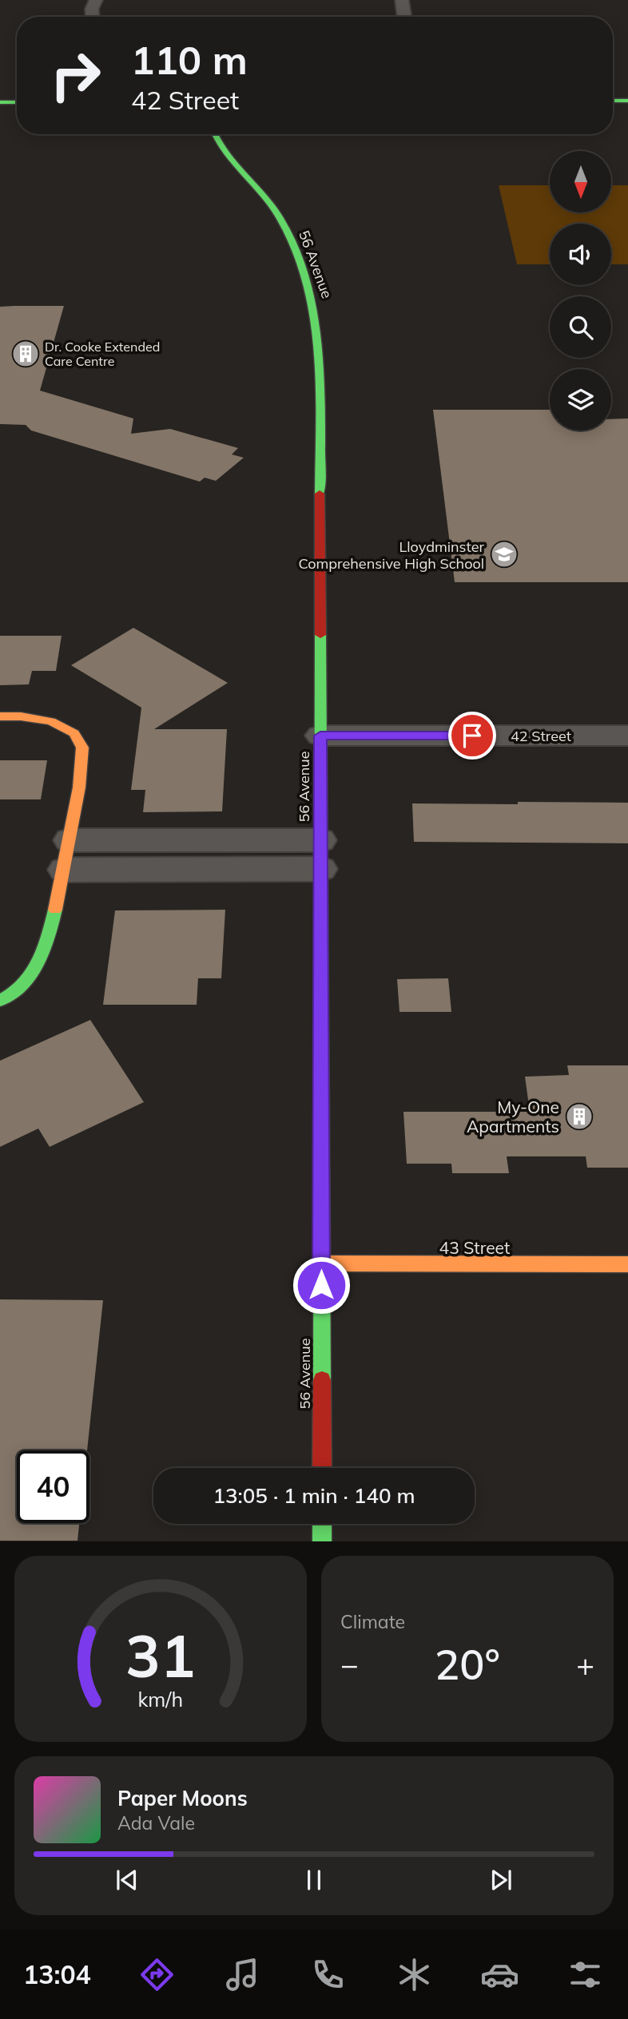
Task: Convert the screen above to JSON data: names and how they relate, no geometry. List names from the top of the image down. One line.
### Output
{"streets":{"street":["56 Avenue","42 Street","43 Street"]},"crossings":[["56 Avenue","42 Street"],["56 Avenue","43 Street"]],"places":{"building":["Dr. Cooke Extended Care Centre","My-One Apartments"],"school or university":["Lloydminster Comprehensive High School"]},"north":"bottom","page":{"turn":["110 m","42 Street"],"limit":"40","trip":"13:05 · 1 min · 140 m","tile":"Climate","heat":["−","20°","+"],"song":["Paper Moons","Ada Vale"],"tabs":"13:04","gauge":["31","km/h"]}}
